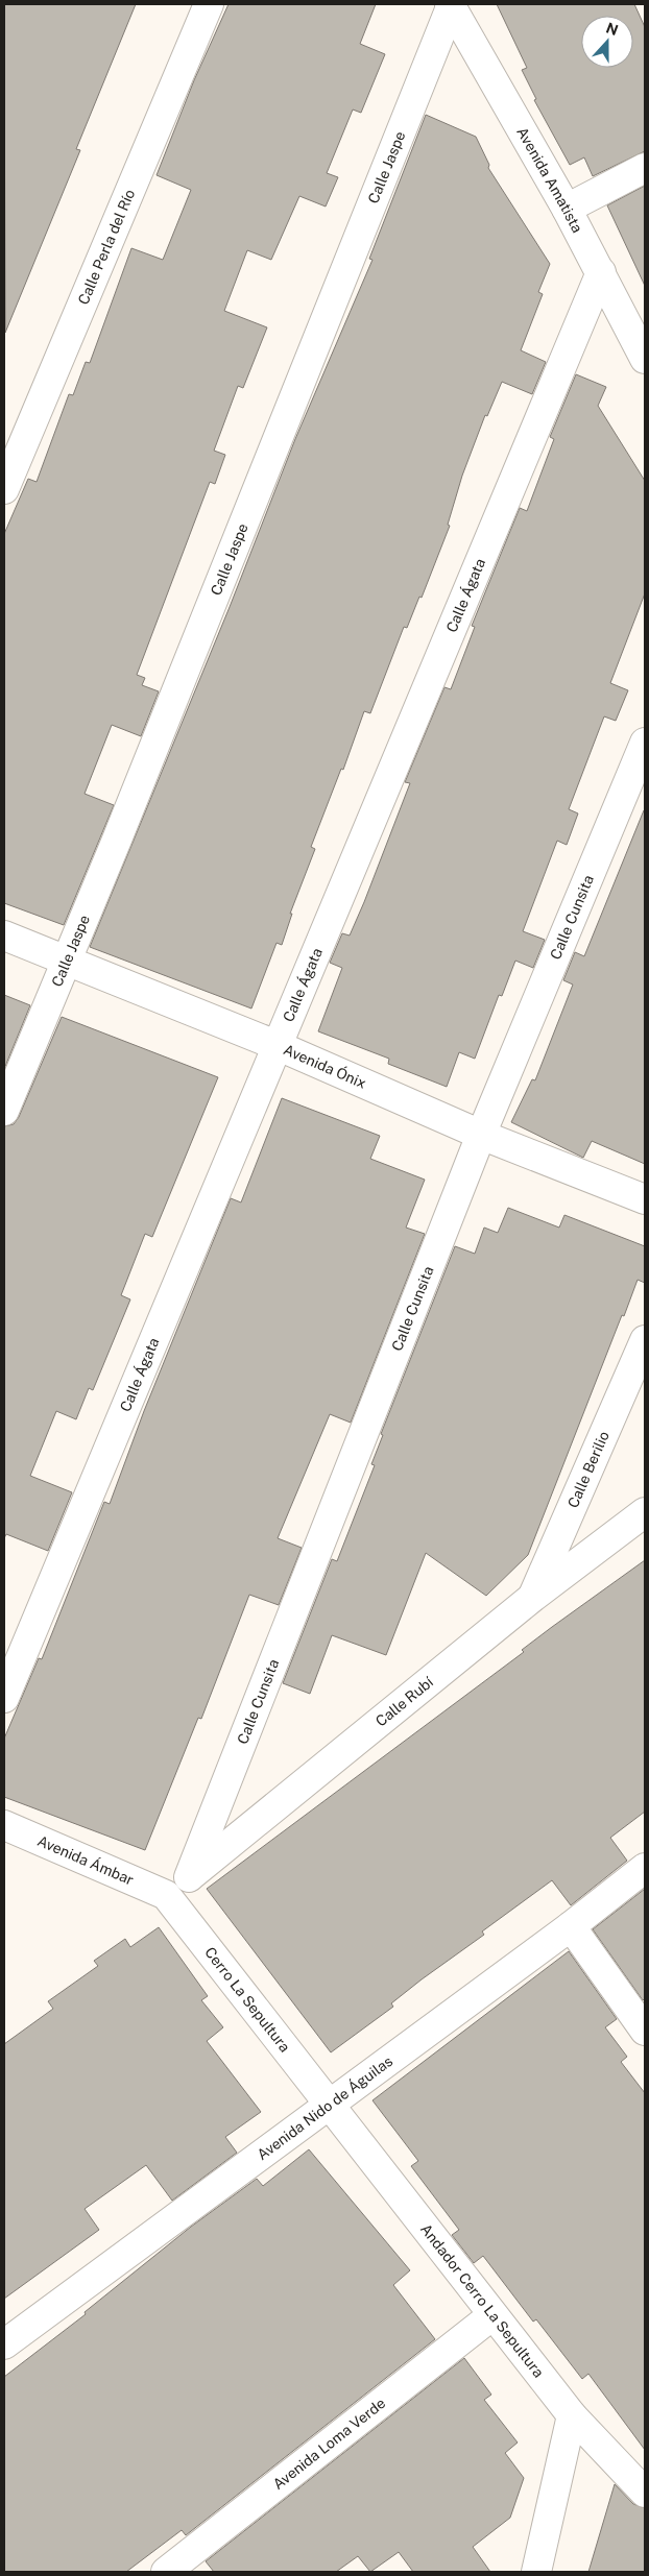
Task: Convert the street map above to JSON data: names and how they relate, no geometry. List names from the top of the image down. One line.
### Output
{"streets":{"street":["Calle Jaspe","Avenida Amatista","Calle Perla del Río","Calle Ágata","Calle Cunsita","Avenida Ónix","Calle Berilio","Calle Rubí","Avenida Ámbar","Cerro La Sepultura","Avenida Nido de Águilas","Andador Cerro La Sepultura","Avenida Loma Verde"]},"crossings":[["Calle Jaspe","Avenida Amatista"],["Calle Jaspe","Avenida Ónix"],["Avenida Amatista","Calle Ágata"],["Calle Ágata","Avenida Ónix"],["Calle Cunsita","Avenida Ónix"],["Calle Cunsita","Calle Rubí"],["Calle Berilio","Calle Rubí"],["Calle Rubí","Avenida Ámbar"],["Calle Rubí","Cerro La Sepultura"],["Avenida Ámbar","Cerro La Sepultura"],["Cerro La Sepultura","Avenida Nido de Águilas"],["Cerro La Sepultura","Andador Cerro La Sepultura"],["Avenida Nido de Águilas","Andador Cerro La Sepultura"],["Andador Cerro La Sepultura","Avenida Loma Verde"]],"north":"top"}
